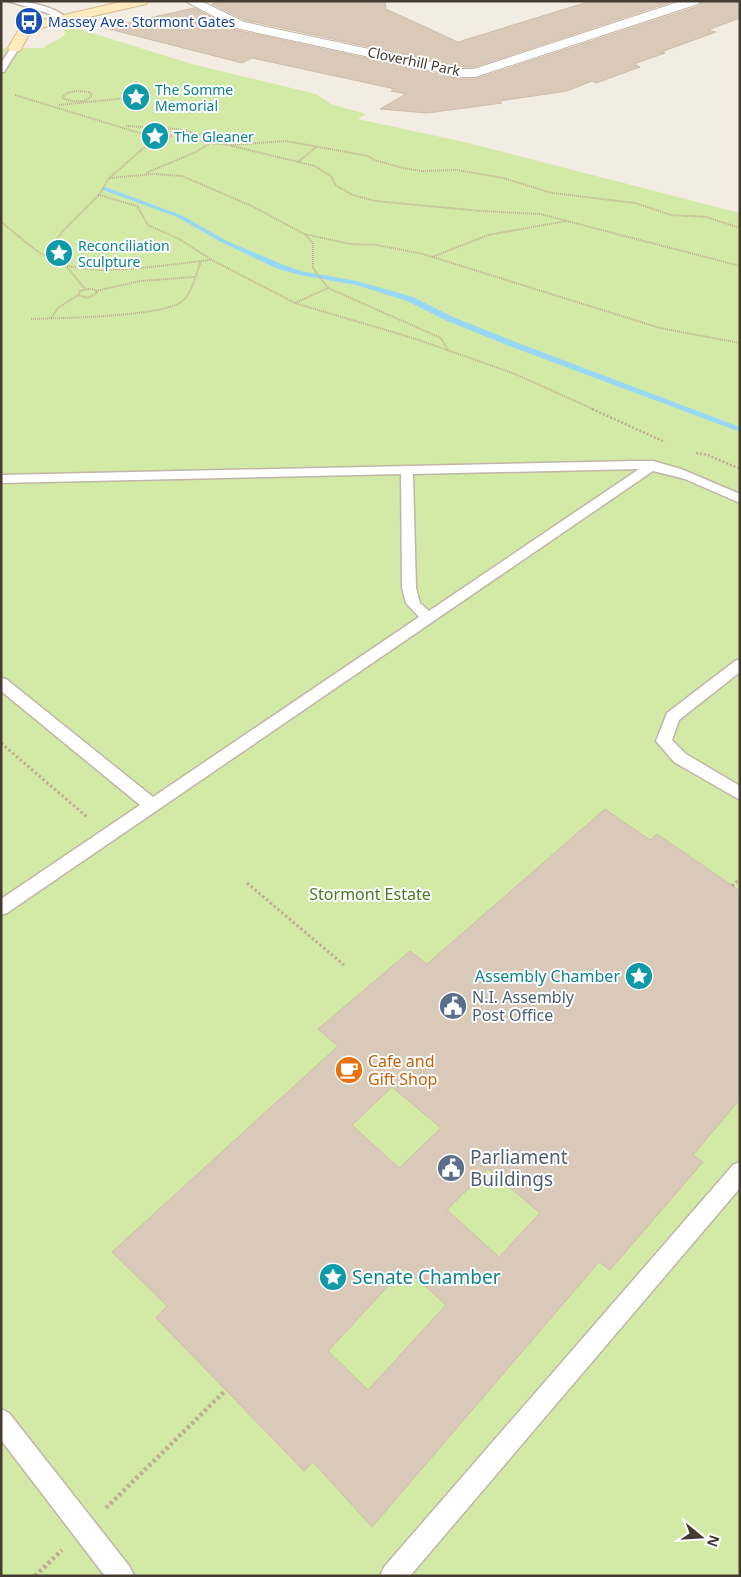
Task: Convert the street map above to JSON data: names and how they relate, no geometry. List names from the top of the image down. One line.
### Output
{"streets":{"street":["Cloverhill Park"]},"parks":["Stormont Estate"],"places":{"bus stop":["Massey Ave. Stormont Gates"],"place":["The Somme Memorial","The Gleaner","Reconciliation Sculpture","Assembly Chamber","Senate Chamber"],"public building":["N.I. Assembly Post Office","Parliament Buildings"],"cafe":["Cafe and Gift Shop"]},"north":"right"}
